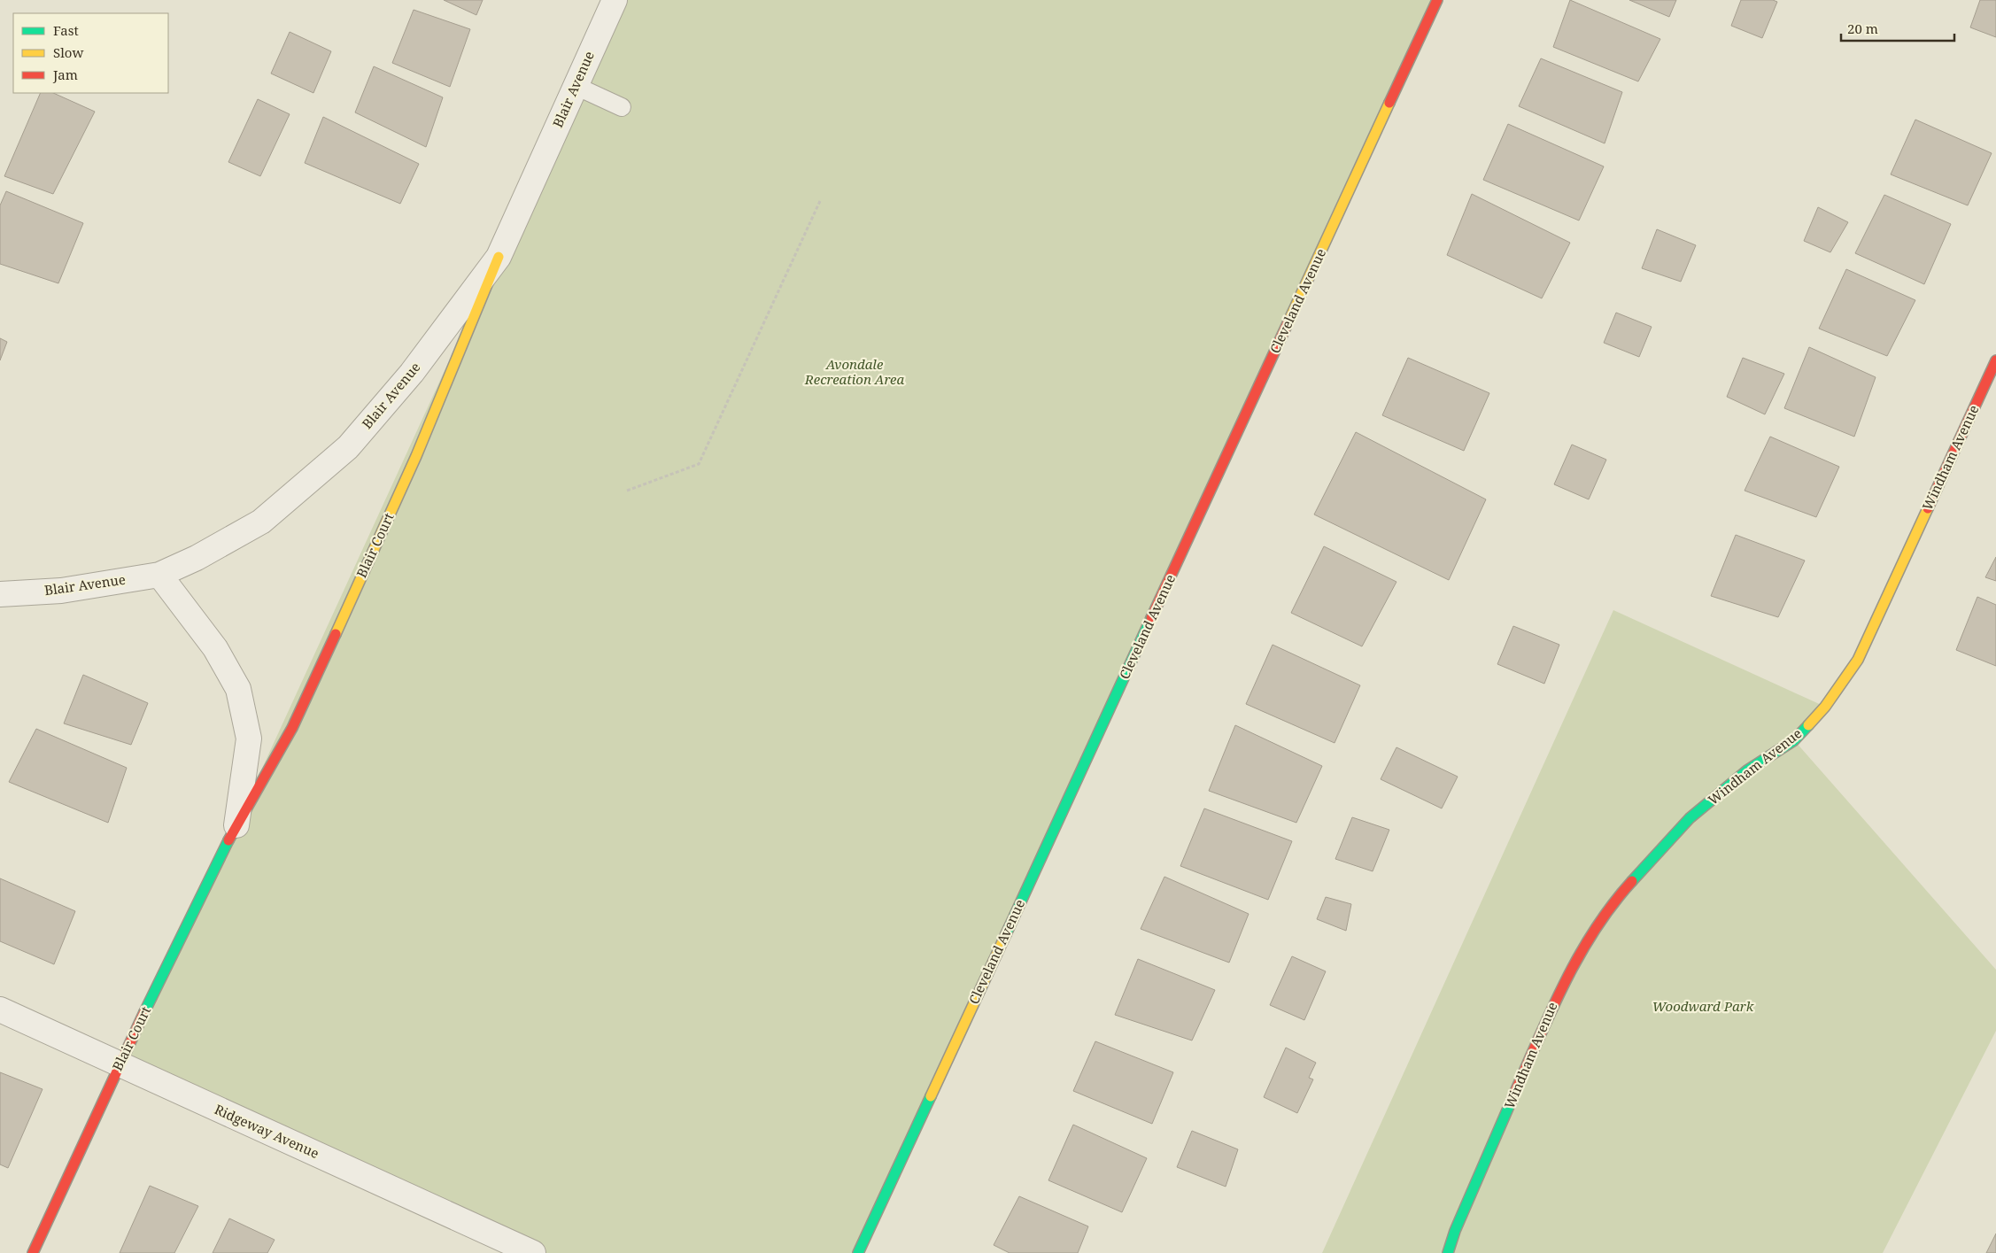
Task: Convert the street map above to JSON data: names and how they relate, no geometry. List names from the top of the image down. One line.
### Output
{"streets":{"street":["Blair Avenue","Cleveland Avenue","Windham Avenue","Blair Court","Ridgeway Avenue"]},"crossings":[["Blair Avenue","Blair Court"],["Blair Court","Ridgeway Avenue"]],"parks":["Avondale Recreation Area","Woodward Park"],"legend":["Fast","Slow","Jam"],"scale_bar":"20 m"}
